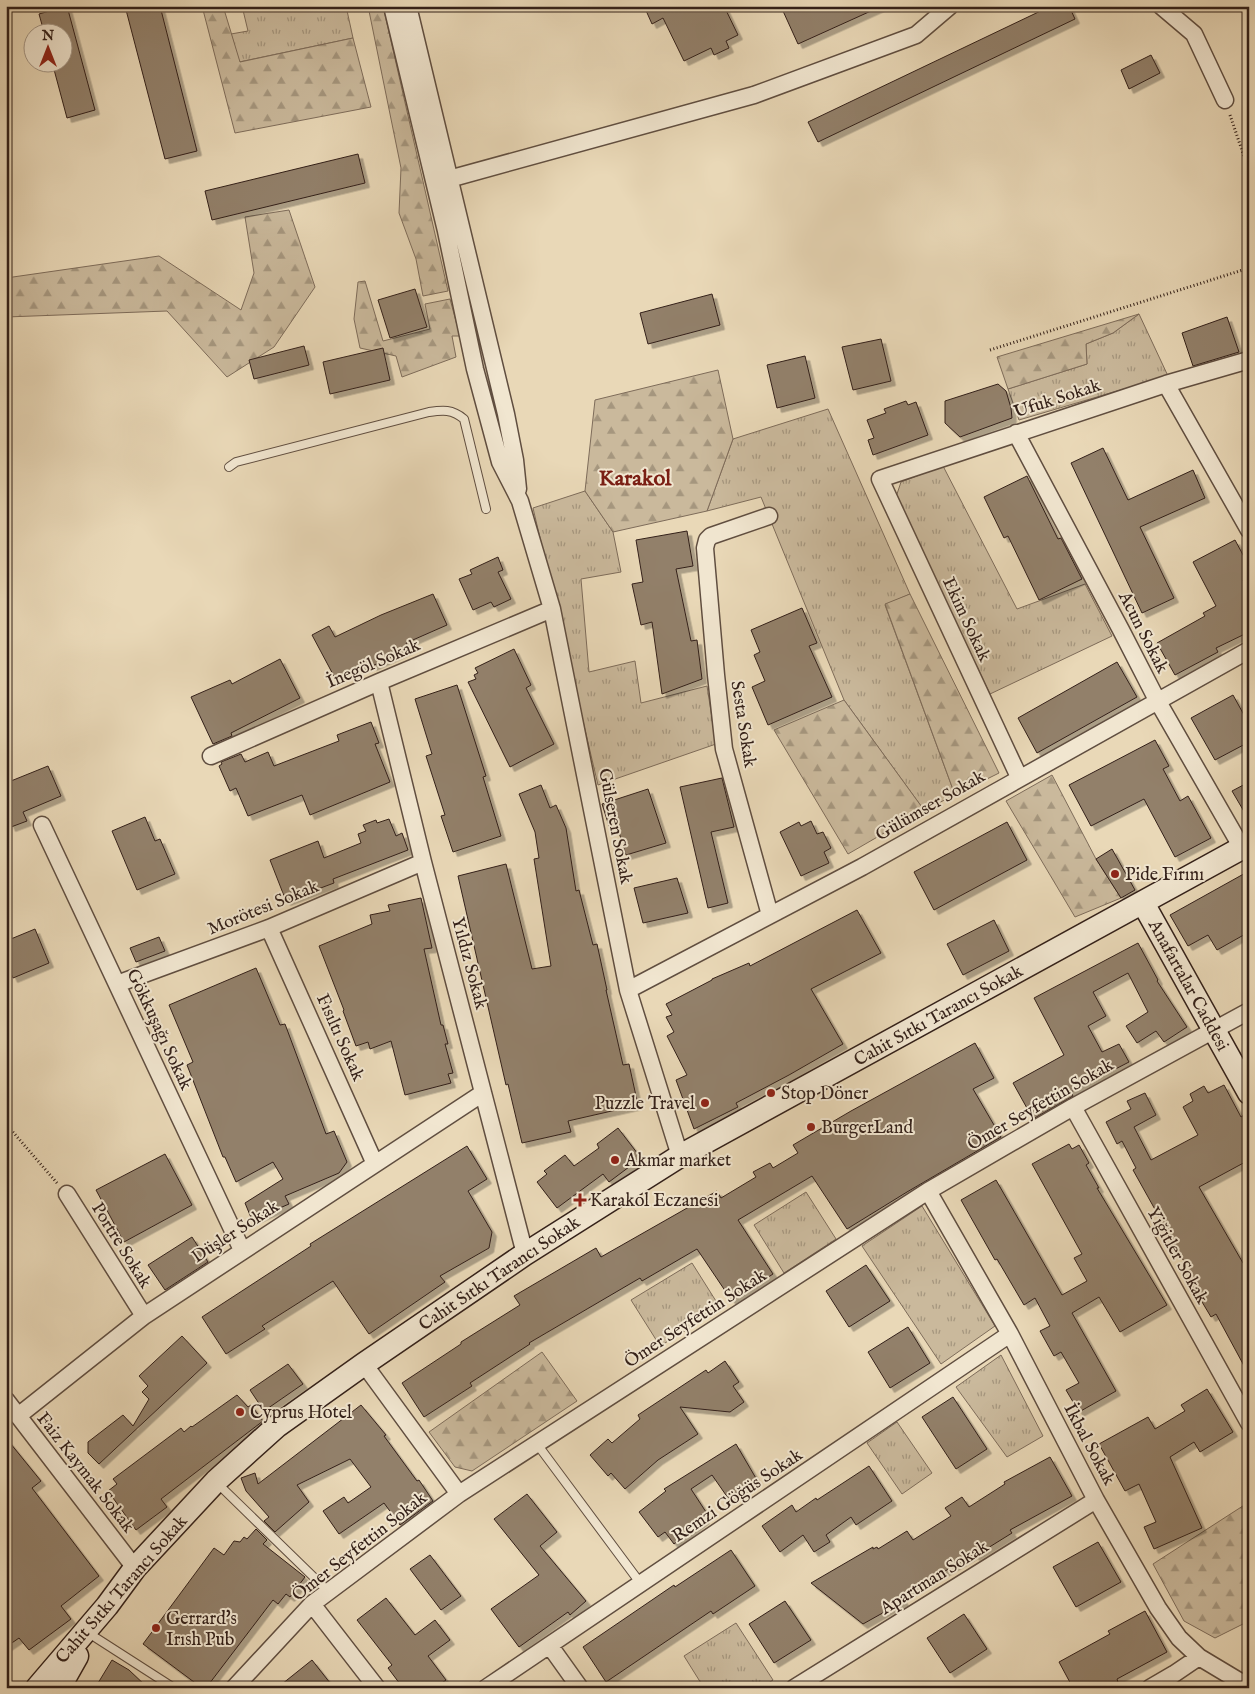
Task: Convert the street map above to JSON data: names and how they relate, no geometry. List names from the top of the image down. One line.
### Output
{"streets":{"street":["Ufuk Sokak","Ekim Sokak","Acun Sokak","İnegöl Sokak","Sesta Sokak","Gülümser Sokak","Gülseren Sokak","Morötesi Sokak","Yıldız Sokak","Anafartalar Caddesi","Cahit Sıtkı Tarancı Sokak","Gökkuşağı Sokak","Fısıltı Sokak","Ömer Seyfettin Sokak","Düşler Sokak","Portre Sokak","Yiğitler Sokak","İkbal Sokak","Faiz Kaymak Sokak","Remzi Göğüs Sokak","Apartman Sokak"]},"crossings":[["Ufuk Sokak","Ekim Sokak"],["Ufuk Sokak","Acun Sokak"],["Ekim Sokak","Gülümser Sokak"],["Acun Sokak","Gülümser Sokak"],["Acun Sokak","Cahit Sıtkı Tarancı Sokak"],["İnegöl Sokak","Gülseren Sokak"],["İnegöl Sokak","Yıldız Sokak"],["Sesta Sokak","Gülümser Sokak"],["Gülümser Sokak","Gülseren Sokak"],["Gülseren Sokak","Cahit Sıtkı Tarancı Sokak"],["Morötesi Sokak","Yıldız Sokak"],["Morötesi Sokak","Gökkuşağı Sokak"],["Morötesi Sokak","Fısıltı Sokak"],["Yıldız Sokak","Cahit Sıtkı Tarancı Sokak"],["Yıldız Sokak","Düşler Sokak"],["Anafartalar Caddesi","Cahit Sıtkı Tarancı Sokak"],["Anafartalar Caddesi","Ömer Seyfettin Sokak"],["Cahit Sıtkı Tarancı Sokak","Faiz Kaymak Sokak"],["Gökkuşağı Sokak","Düşler Sokak"],["Fısıltı Sokak","Düşler Sokak"],["Ömer Seyfettin Sokak","Yiğitler Sokak"],["Ömer Seyfettin Sokak","İkbal Sokak"],["Düşler Sokak","Portre Sokak"],["Düşler Sokak","Faiz Kaymak Sokak"],["İkbal Sokak","Remzi Göğüs Sokak"],["İkbal Sokak","Apartman Sokak"]],"districts":["Karakol"],"places":{"other":["Pide Fırını","Stop Döner","Puzzle Travel","BurgerLand","Akmar market","Cyprus Hotel","Gerrard's Irısh Pub"],"health":["Karakol Eczanesi"]},"north":"top"}
